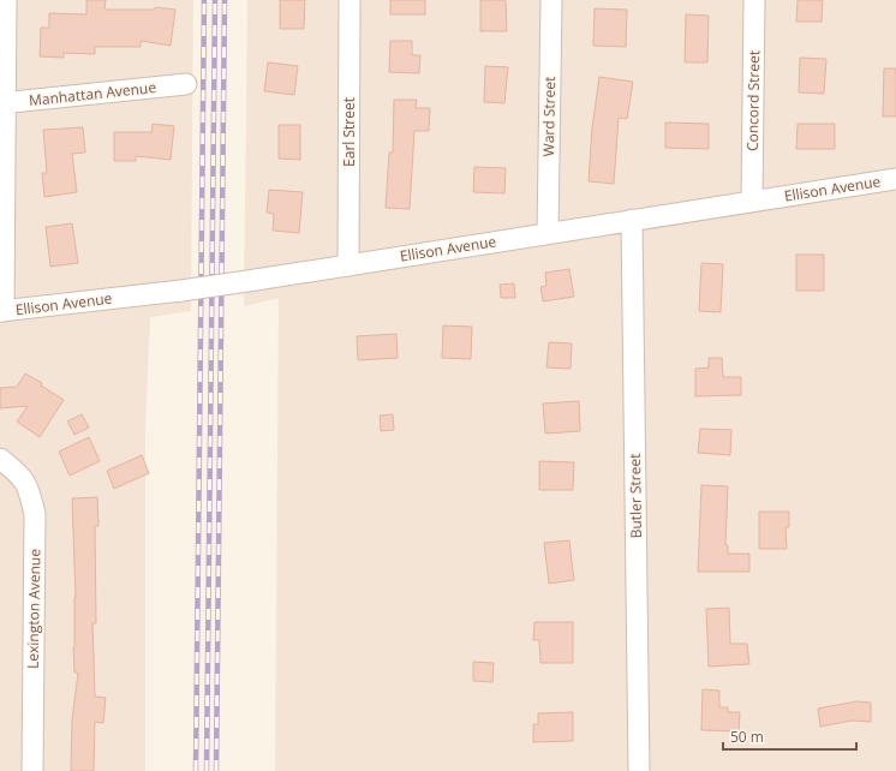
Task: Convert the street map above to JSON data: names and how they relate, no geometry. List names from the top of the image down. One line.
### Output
{"streets":{"street":["Manhattan Avenue","Concord Street","Ward Street","Earl Street","Ellison Avenue","Butler Street","Lexington Avenue"]},"crossings":[["Concord Street","Ellison Avenue"],["Ward Street","Ellison Avenue"],["Earl Street","Ellison Avenue"],["Ellison Avenue","Butler Street"]],"scale_bar":"50 m"}
